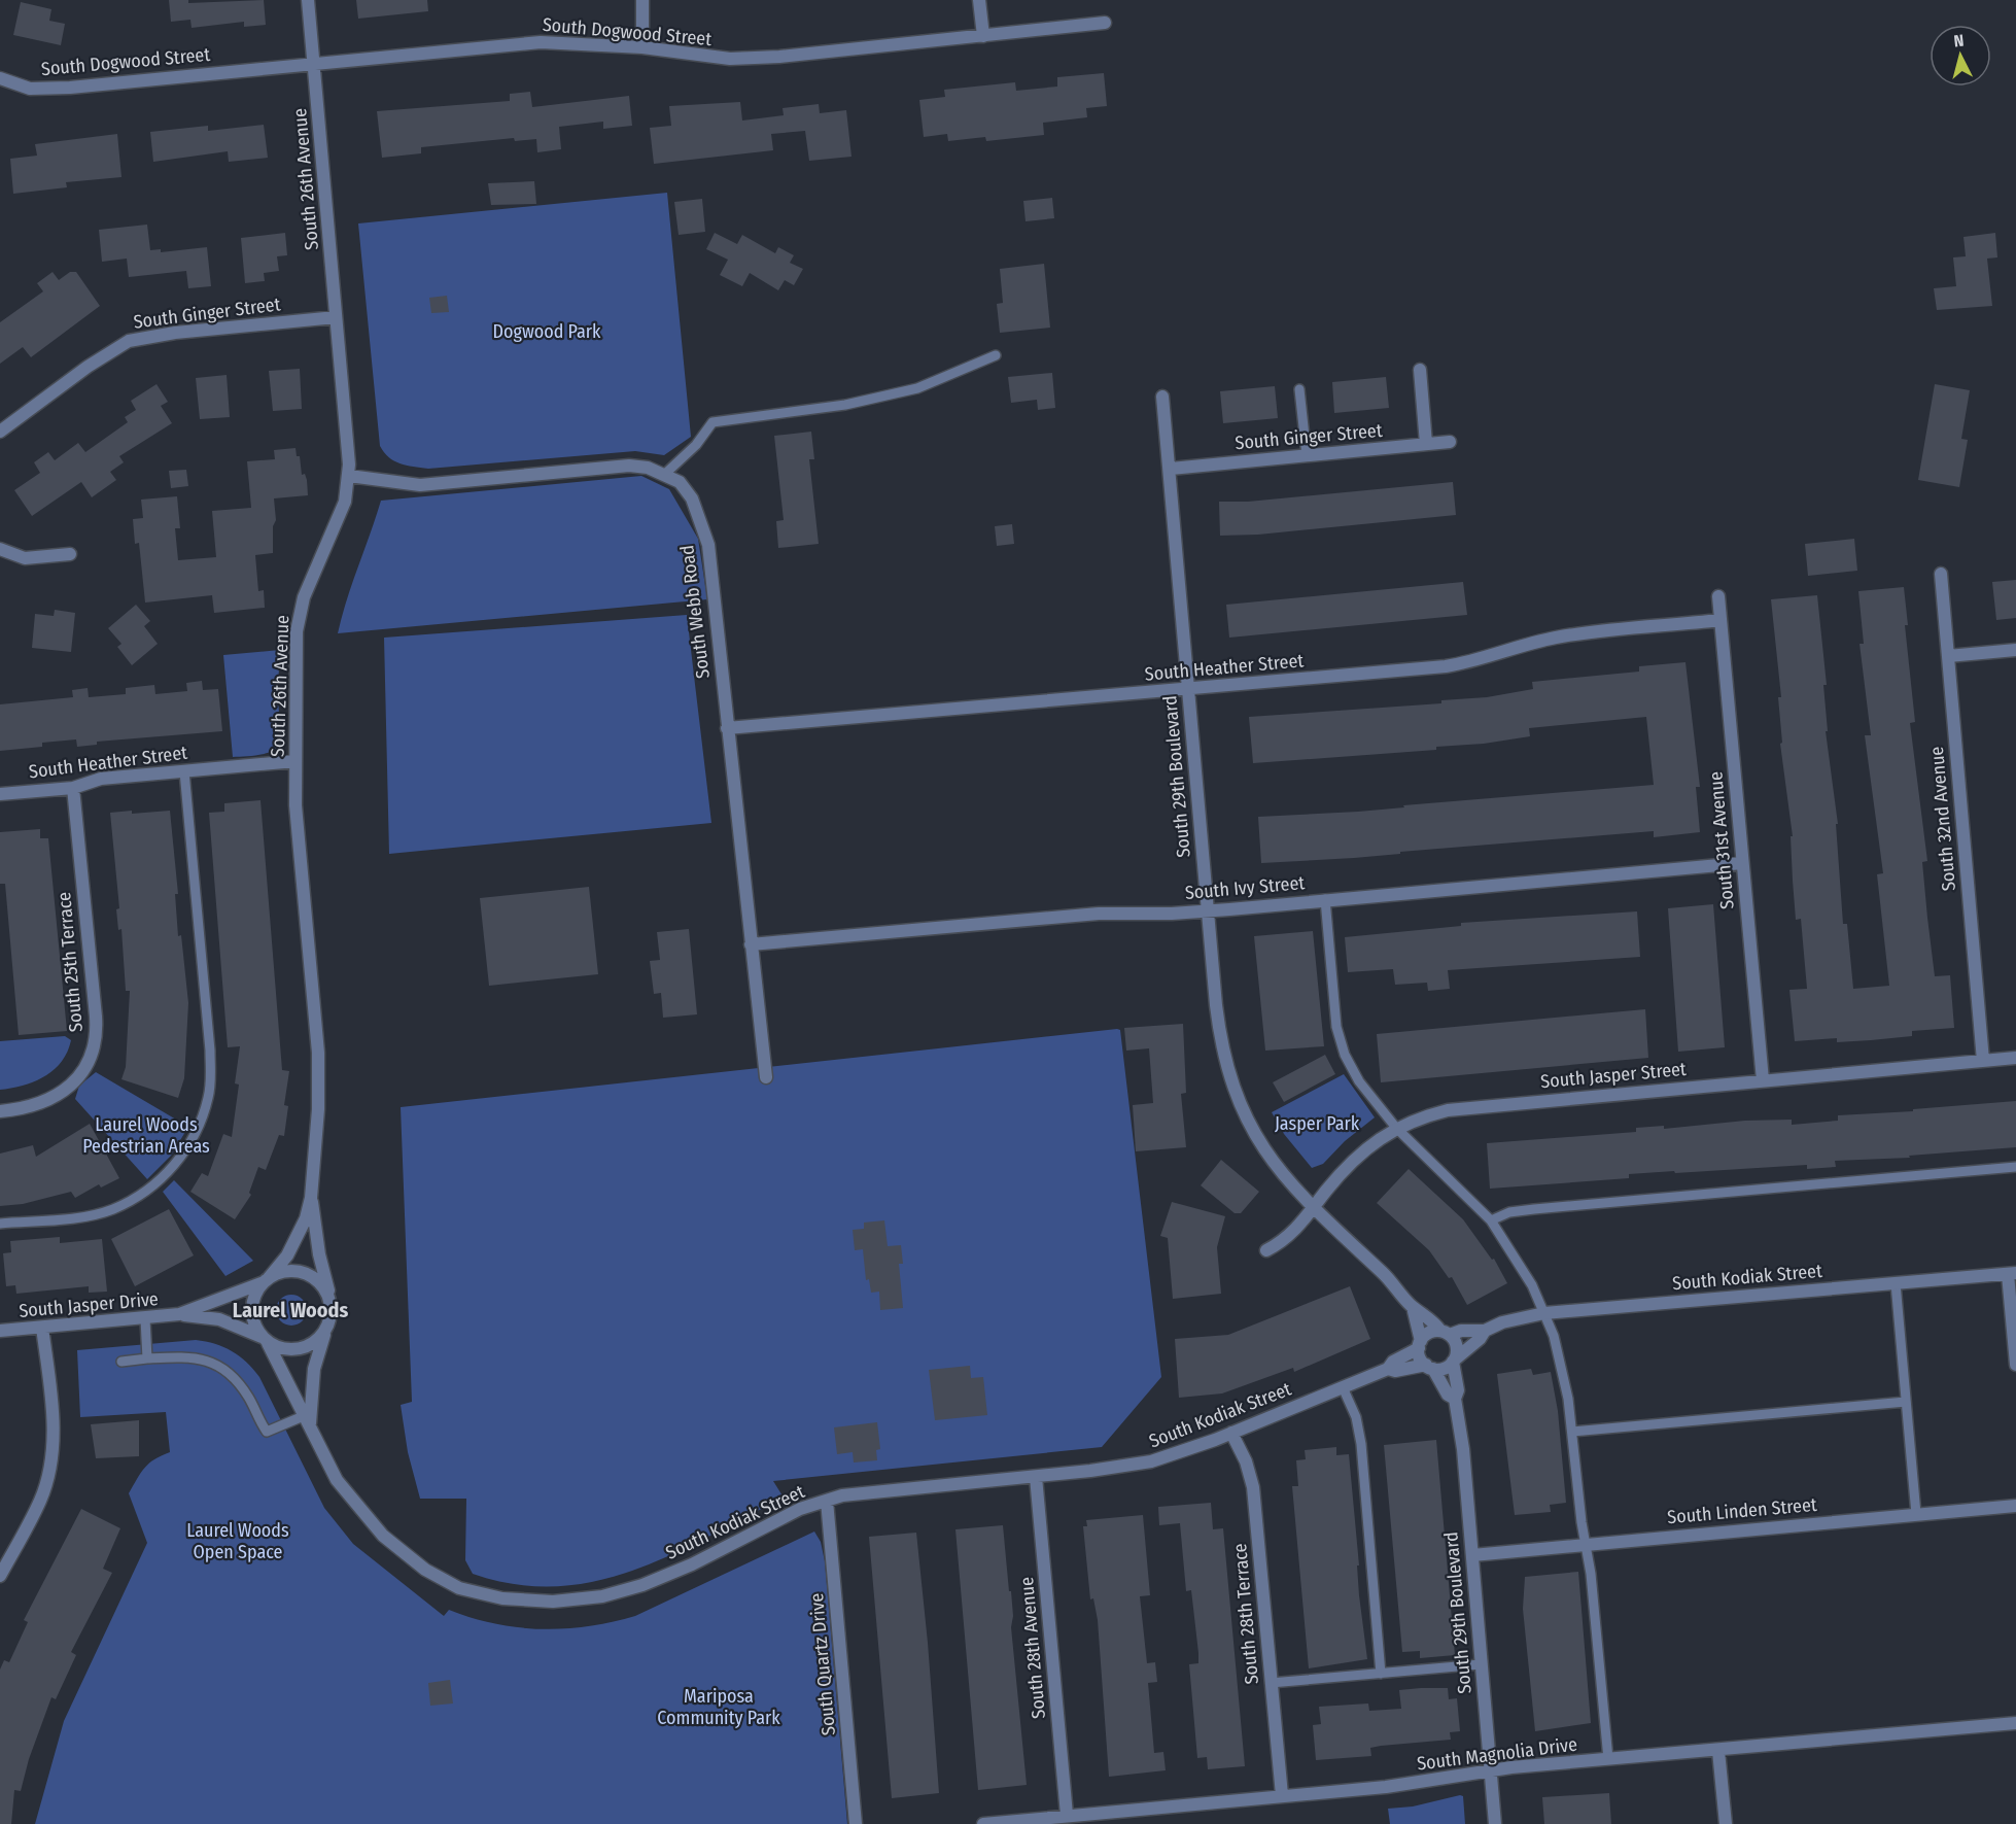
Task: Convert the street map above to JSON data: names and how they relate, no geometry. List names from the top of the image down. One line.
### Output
{"streets":{"street":["South Dogwood Street","South 26th Avenue","South Ginger Street","South Webb Road","South Heather Street","South 29th Boulevard","South 32nd Avenue","South 31st Avenue","South Ivy Street","South 25th Terrace","South Jasper Street","South Kodiak Street","South Jasper Drive","South Linden Street","South 28th Terrace","South 28th Avenue","South Quartz Drive","South Magnolia Drive"]},"crossings":[["South Dogwood Street","South 26th Avenue"],["South 26th Avenue","South Ginger Street"],["South 26th Avenue","South Webb Road"],["South 26th Avenue","South Heather Street"],["South 26th Avenue","South Kodiak Street"],["South 26th Avenue","South Jasper Drive"],["South Ginger Street","South 29th Boulevard"],["South Webb Road","South Heather Street"],["South Webb Road","South Ivy Street"],["South Heather Street","South 29th Boulevard"],["South Heather Street","South 31st Avenue"],["South Heather Street","South 25th Terrace"],["South 29th Boulevard","South Ivy Street"],["South 29th Boulevard","South Jasper Street"],["South 29th Boulevard","South Kodiak Street"],["South 29th Boulevard","South Linden Street"],["South 29th Boulevard","South Magnolia Drive"],["South 32nd Avenue","South Jasper Street"],["South 31st Avenue","South Ivy Street"],["South 31st Avenue","South Jasper Street"],["South Kodiak Street","South Jasper Drive"],["South Kodiak Street","South 28th Terrace"],["South Kodiak Street","South 28th Avenue"],["South Kodiak Street","South Quartz Drive"],["South 28th Terrace","South Magnolia Drive"],["South 28th Avenue","South Magnolia Drive"]],"districts":["Laurel Woods"],"parks":["Dogwood Park","Jasper Park","Laurel Woods Pedestrian Areas","Laurel Woods Open Space","Mariposa Community Park"],"north":"top"}
